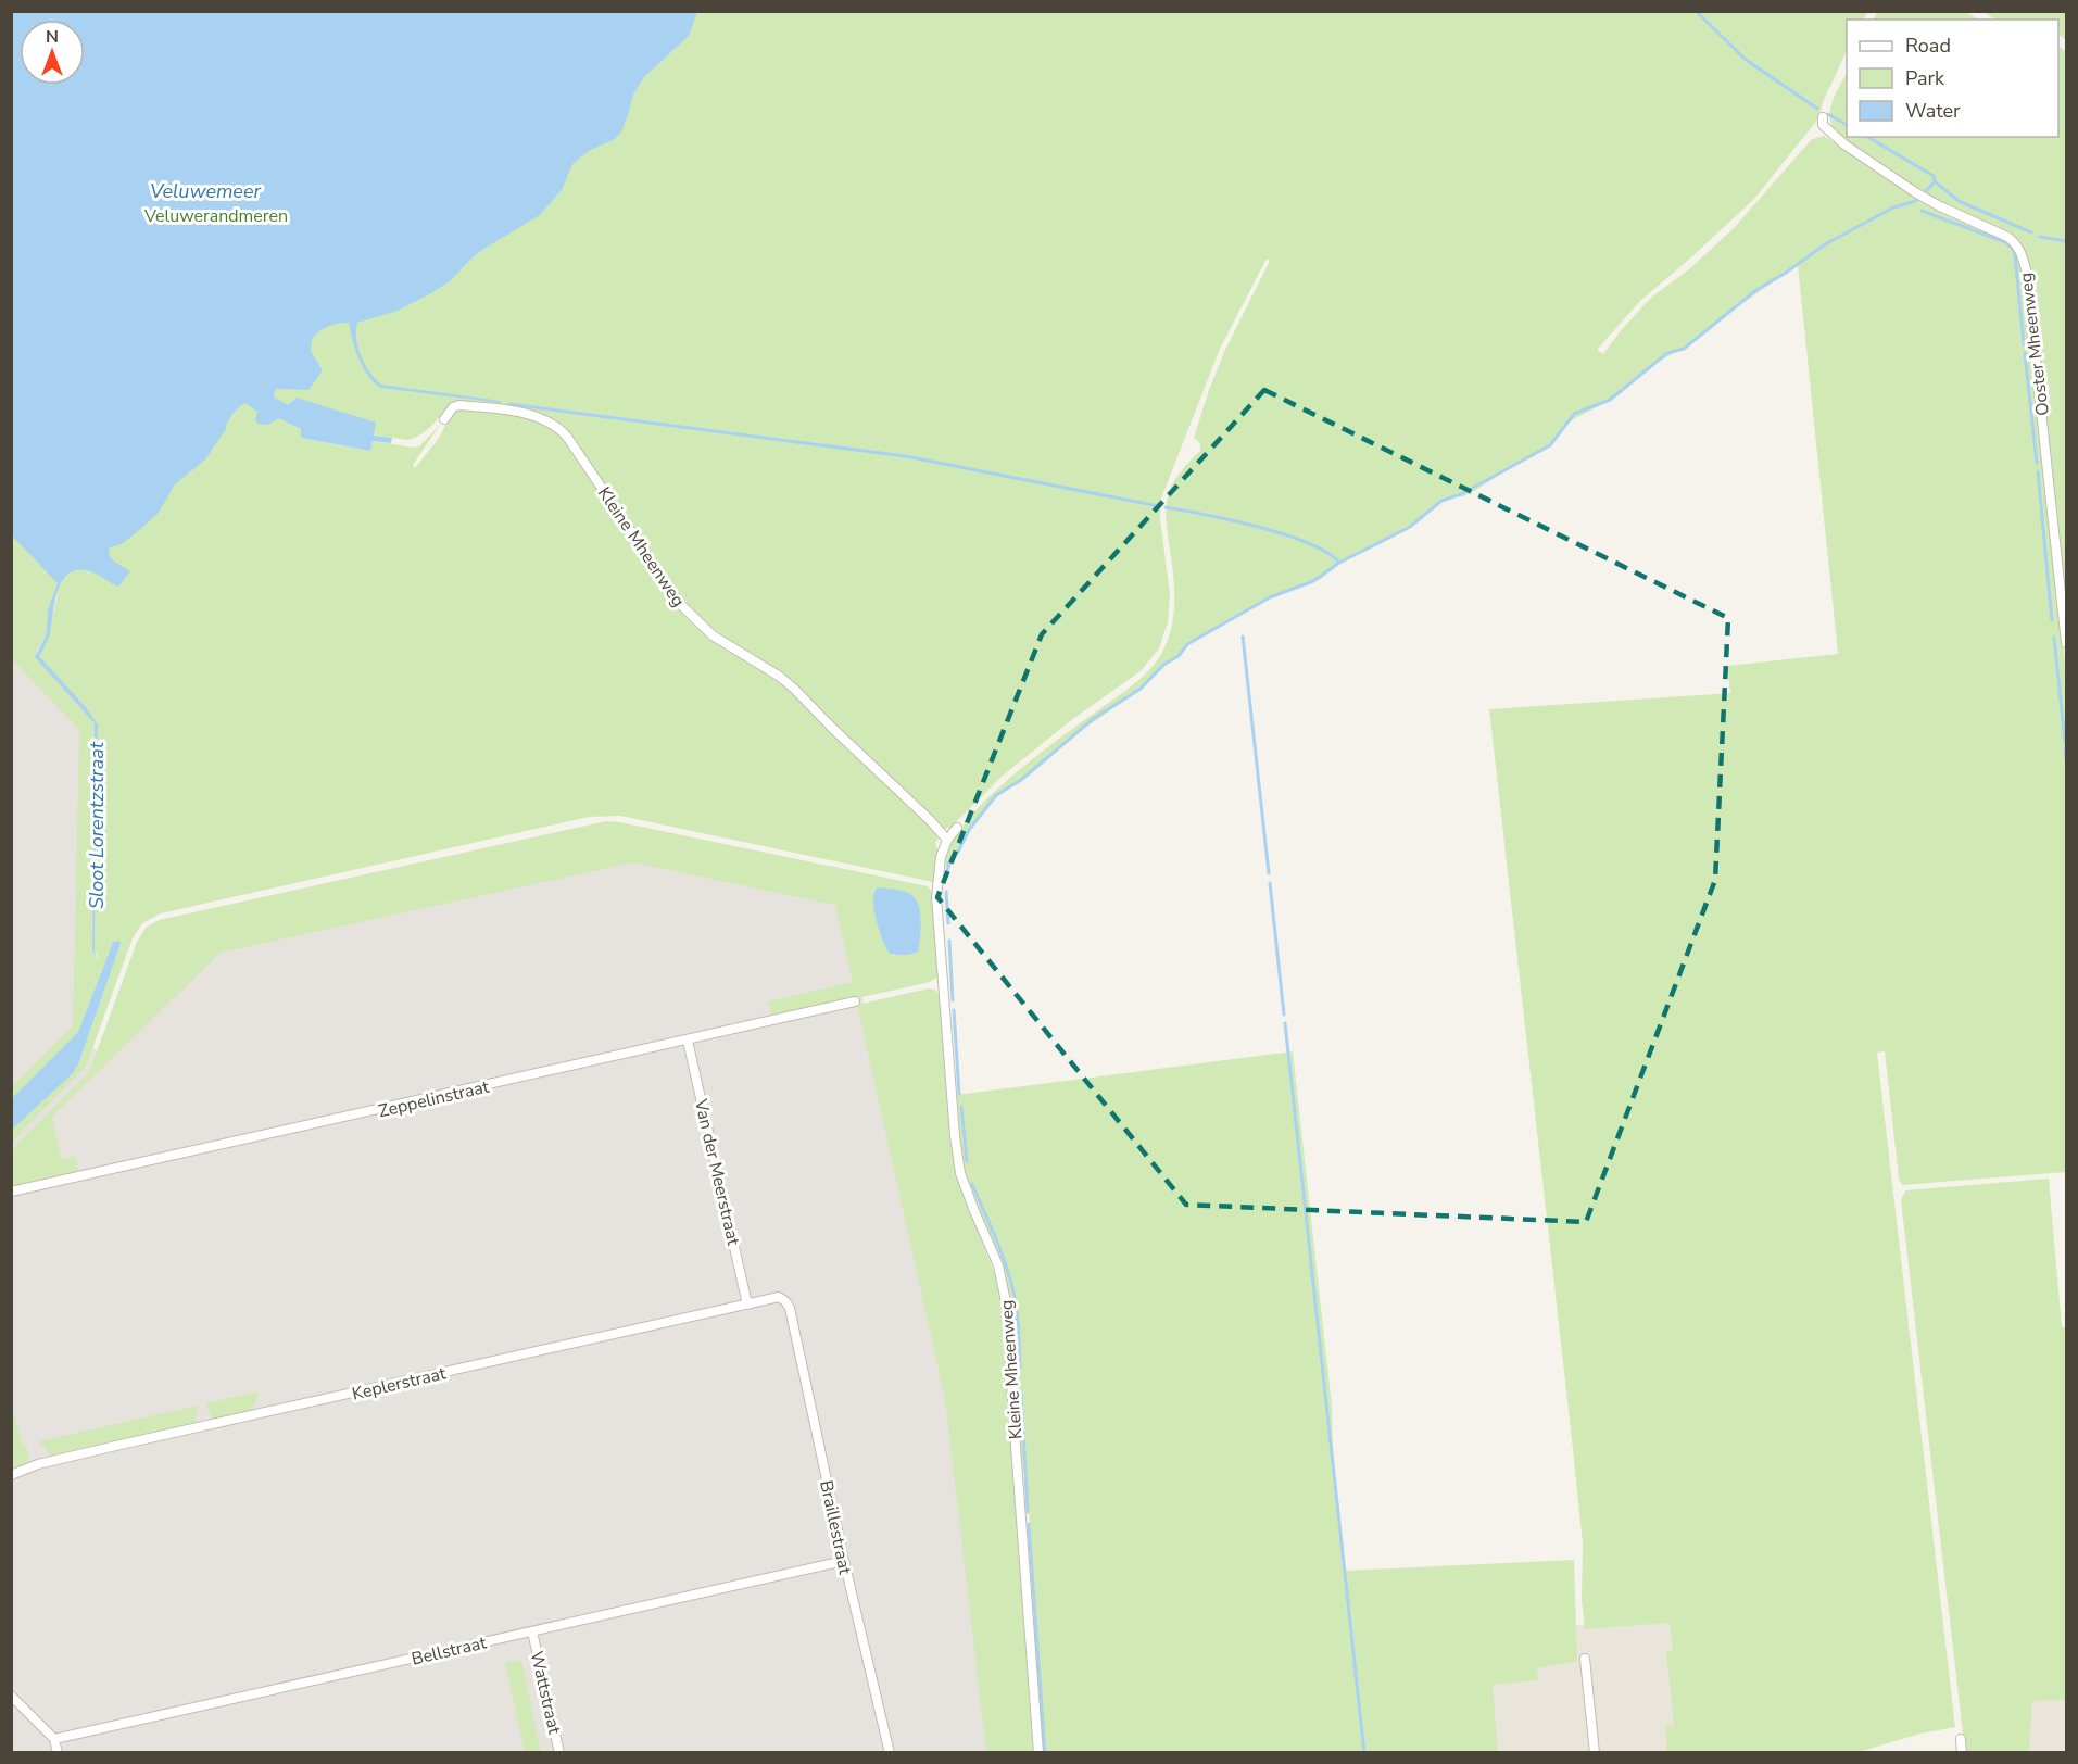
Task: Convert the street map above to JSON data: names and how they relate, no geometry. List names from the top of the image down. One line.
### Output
{"streets":{"street":["Ooster Mheenweg","Kleine Mheenweg","Zeppelinstraat","Van der Meerstraat","Keplerstraat","Braillestraat","Bellstraat","Wattstraat"]},"crossings":[["Zeppelinstraat","Van der Meerstraat"],["Van der Meerstraat","Keplerstraat"],["Keplerstraat","Braillestraat"],["Braillestraat","Bellstraat"],["Bellstraat","Wattstraat"]],"water":["Veluwemeer","Sloot Lorentzstraat"],"parks":["Veluwerandmeren"],"legend":["Road","Park","Water"],"north":"top"}
